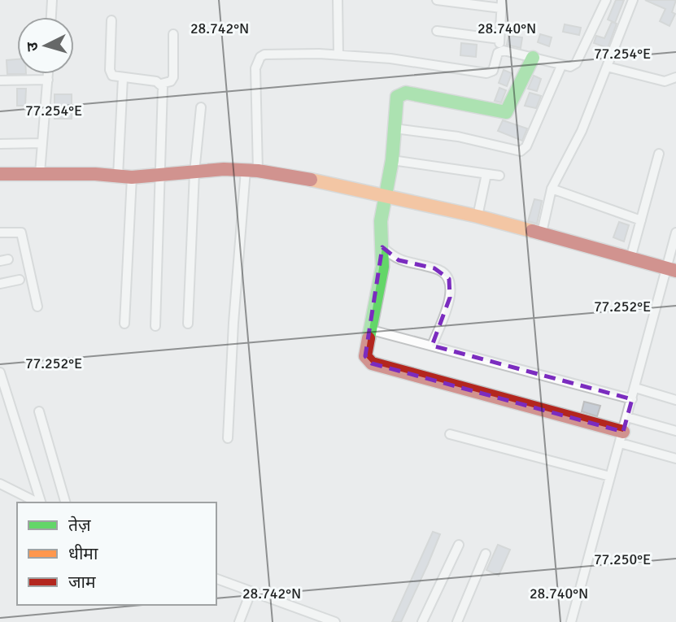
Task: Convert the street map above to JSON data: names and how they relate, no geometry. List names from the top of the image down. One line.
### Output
{"legend":["तेज़","धीमा","जाम"],"north":"left","coordinates":["28.742°N","28.740°N","77.254°E","77.252°E","77.250°E"]}
